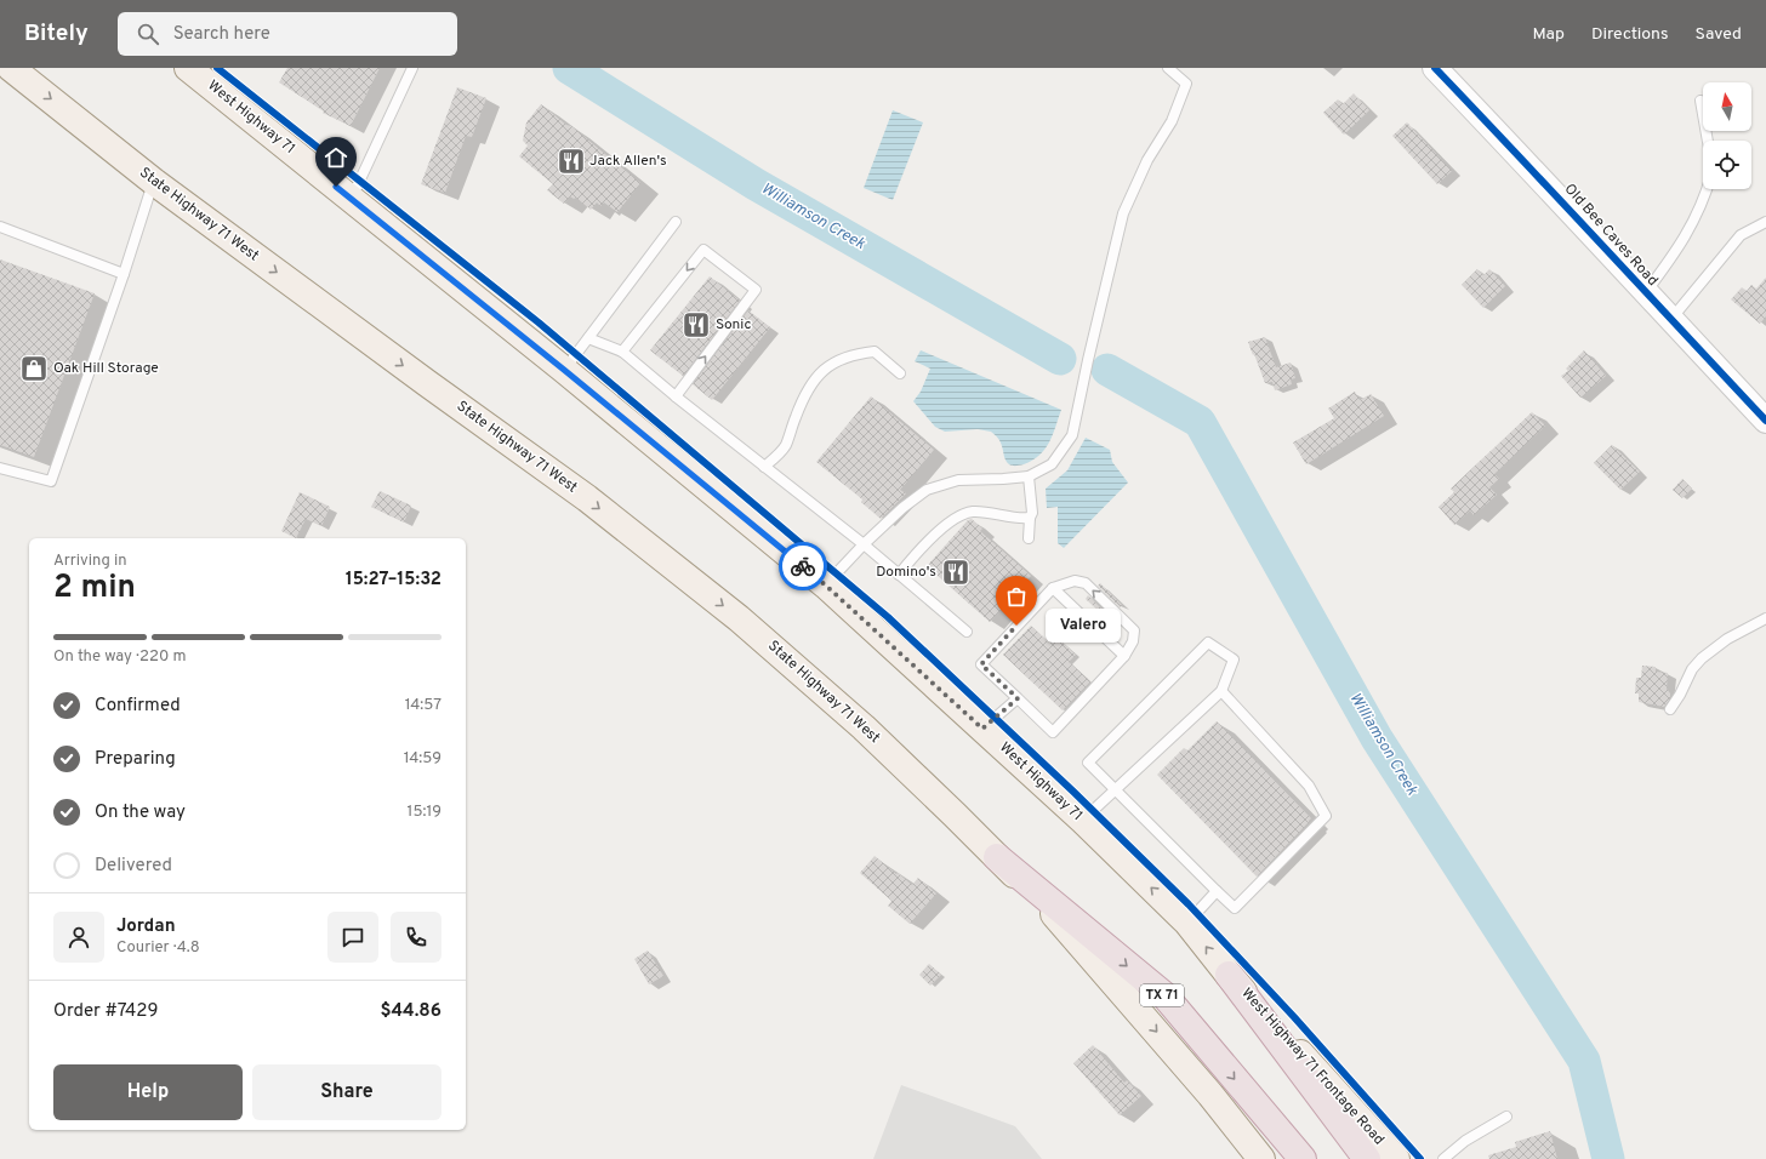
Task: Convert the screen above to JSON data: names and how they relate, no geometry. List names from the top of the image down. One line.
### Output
{"streets":{"highway":["TX 71"],"main road":["West Highway 71","State Highway 71 West","West Highway 71 Frontage Road"],"street":["Old Bee Caves Road"]},"crossings":[["West Highway 71","West Highway 71 Frontage Road"],["State Highway 71 West","TX 71"]],"one_way":["State Highway 71 West"],"water":["Williamson Creek"],"places":{"restaurant":["Jack Allen's","Sonic","Domino's"],"shop":["Oak Hill Storage"],"other":["Valero"]},"north":"top","page":{"header":"Bitely","search":"Search here","nav":["Map","Directions","Saved"],"heading":["2 min","Arriving in","15:27–15:32"],"panel":["Jordan","Courier · 4.8","Order #7429","$44.86"],"bubble":"Valero","bar":"On the way · 220 m","list":[["Confirmed","14:57"],["Preparing","14:59"],["On the way","15:19"],"Delivered"],"buttons":["Help","Share"]}}
